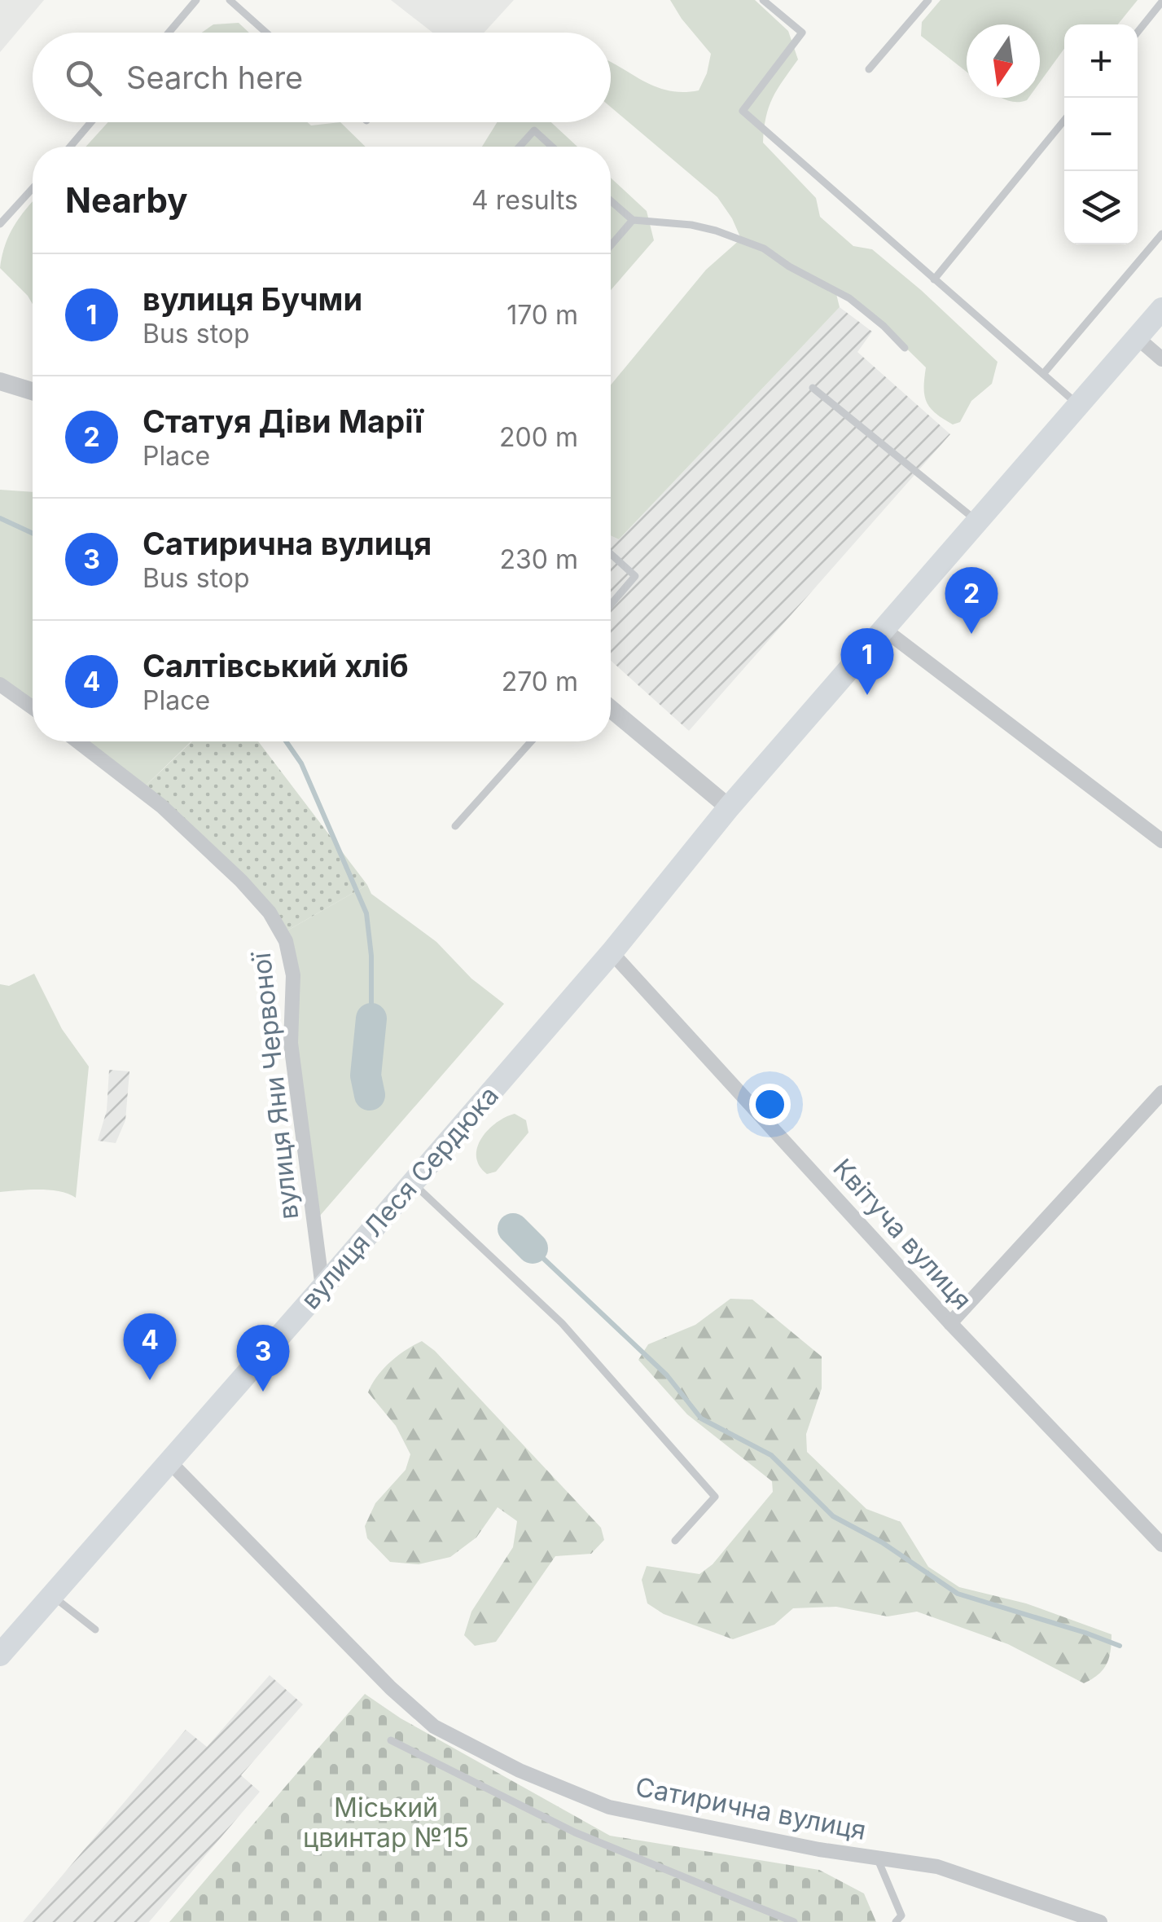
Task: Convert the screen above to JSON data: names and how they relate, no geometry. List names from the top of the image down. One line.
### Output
{"streets":{"main road":["вулиця Леся Сердюка"],"street":["вулиця Яни Червоної","Квітуча вулиця","Сатирична вулиця"]},"crossings":[["вулиця Яни Червоної","вулиця Леся Сердюка"],["вулиця Леся Сердюка","Квітуча вулиця"],["вулиця Леся Сердюка","Сатирична вулиця"]],"parks":["Міський цвинтар №15"],"north":"bottom","page":{"map_buttons":["+","−"],"search":"Search here","heading":["Nearby","4 results"],"list":[{"mark":"1","name":"вулиця Бучми","note":"Bus stop","value":"170 m"},{"mark":"2","name":"Статуя Діви Марії","note":"Place","value":"200 m"},{"mark":"3","name":"Сатирична вулиця","note":"Bus stop","value":"230 m"},{"mark":"4","name":"Салтівський хліб","note":"Place","value":"270 m"}],"pins":["2","1","4","3"]}}
